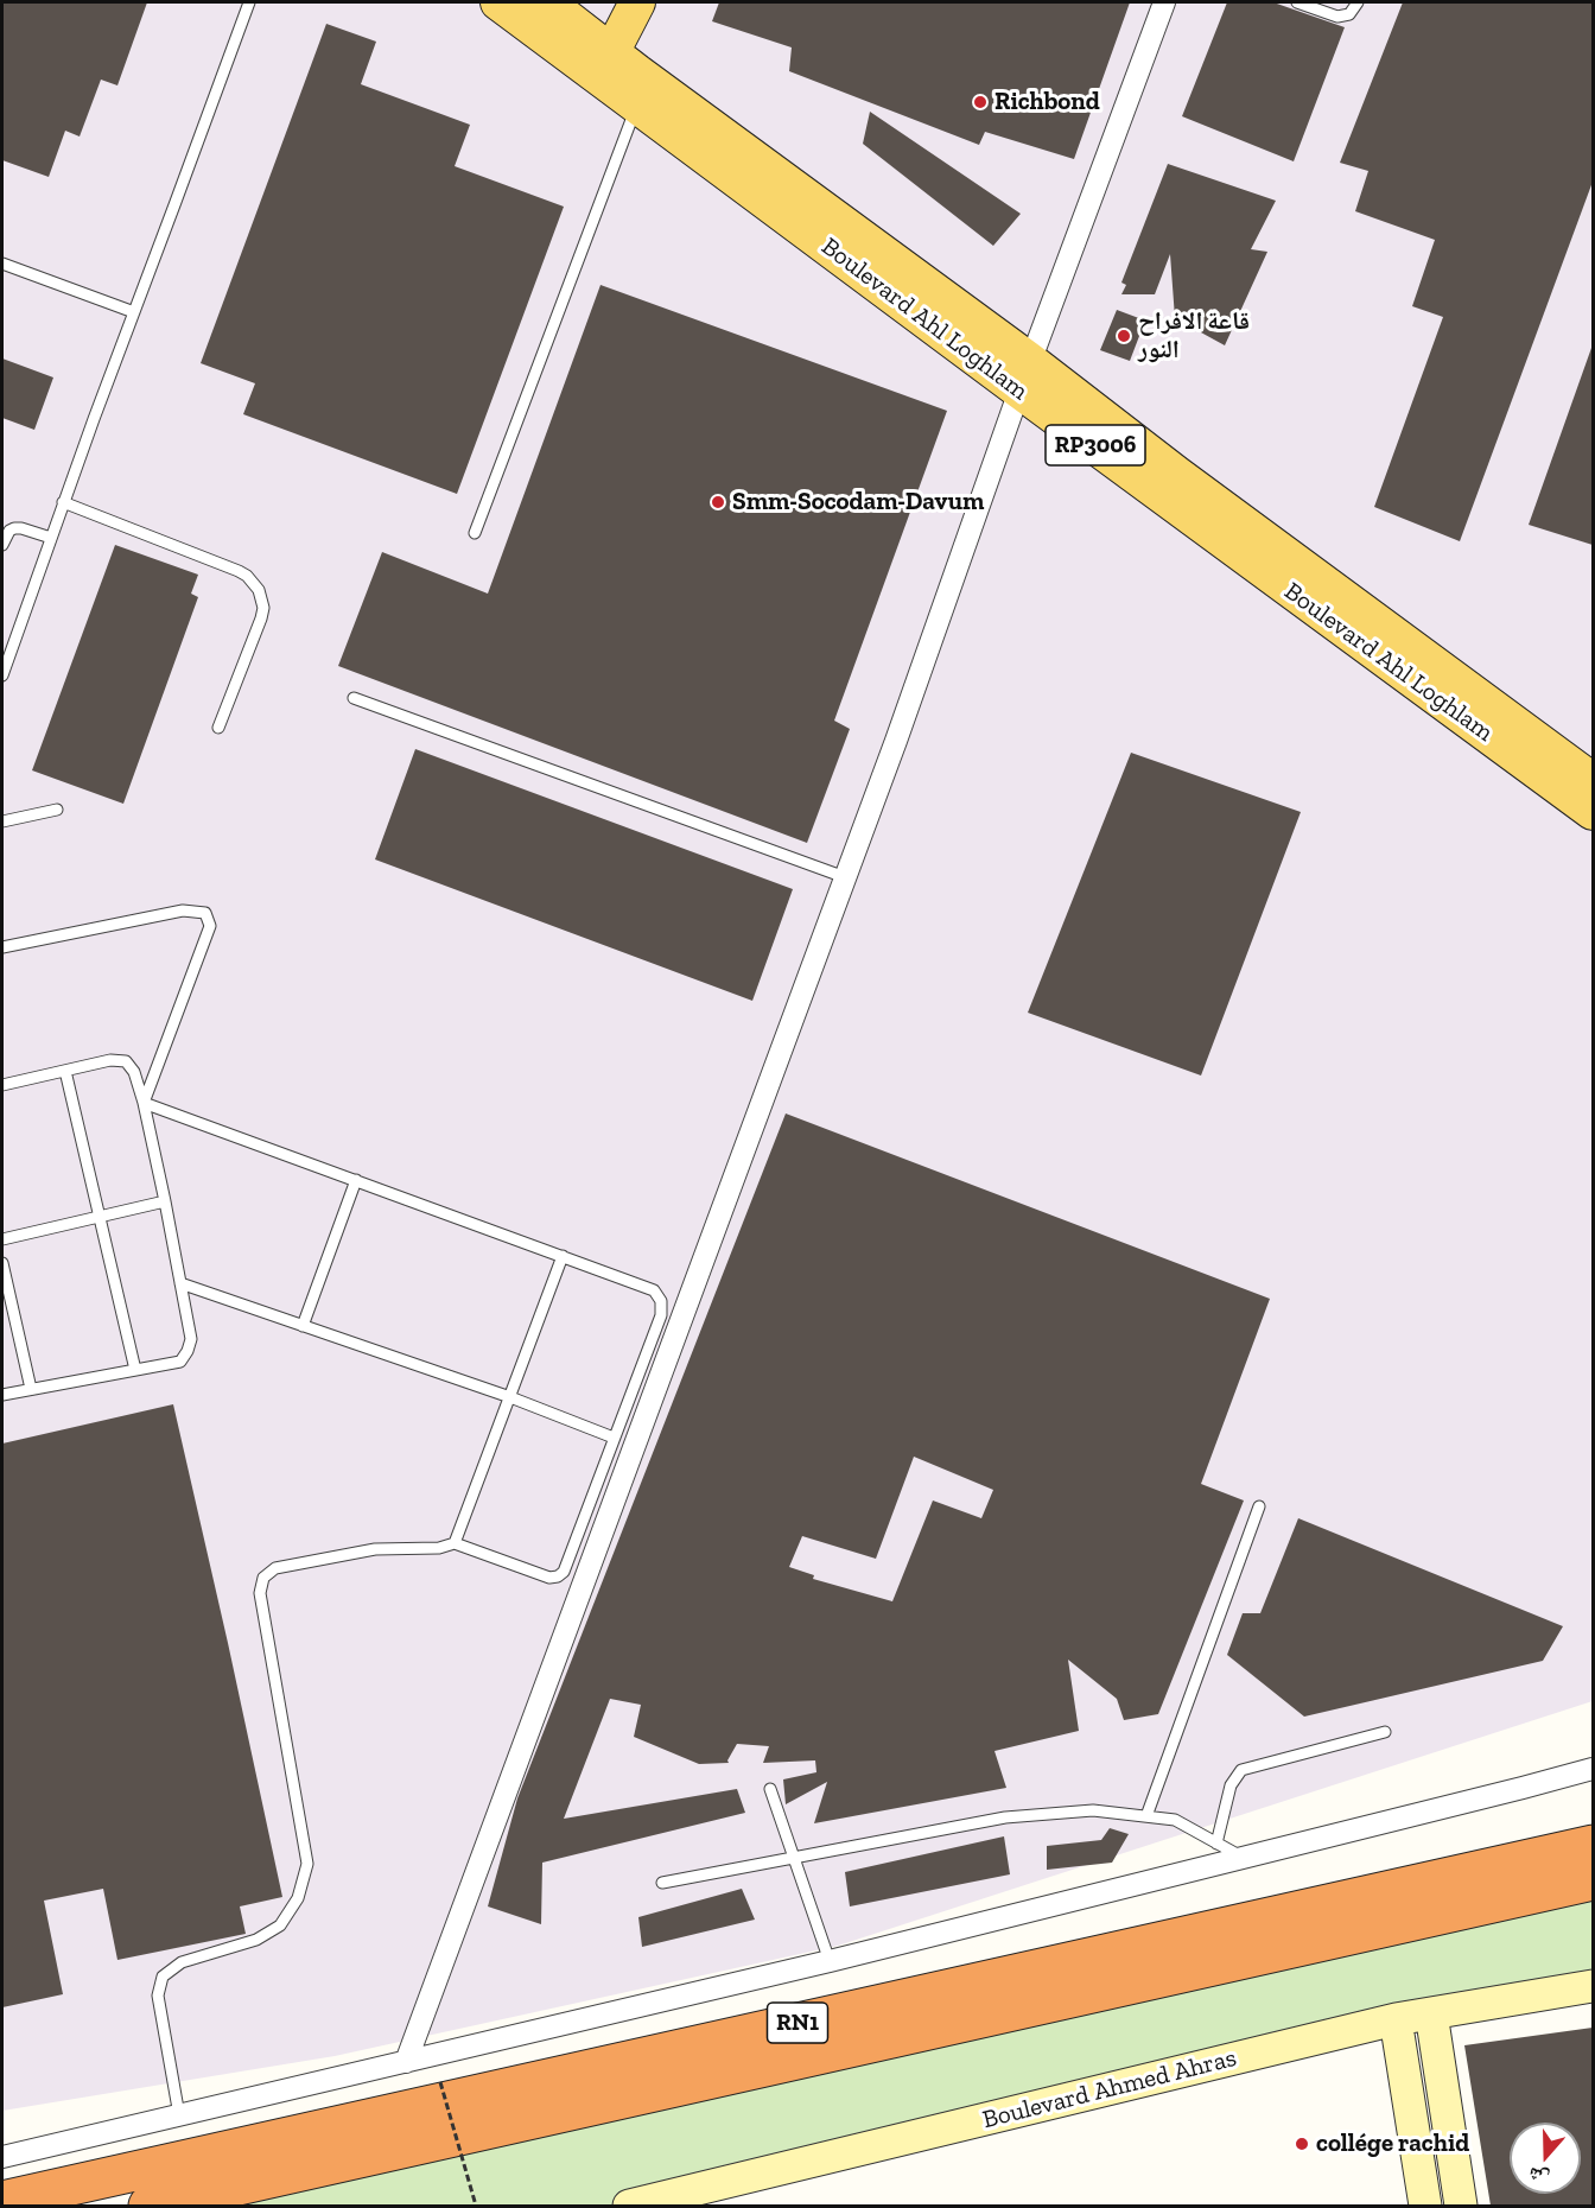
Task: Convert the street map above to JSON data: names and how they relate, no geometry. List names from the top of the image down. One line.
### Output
{"streets":{"highway":["RN1"],"main road":["Boulevard Ahl Loghlam","RP3006"],"street":["Boulevard Ahmed Ahras"]},"places":["Richbond","قاعة الافراح النور","Smm-Socodam-Davum","collége rachid"],"north":"bottom"}
